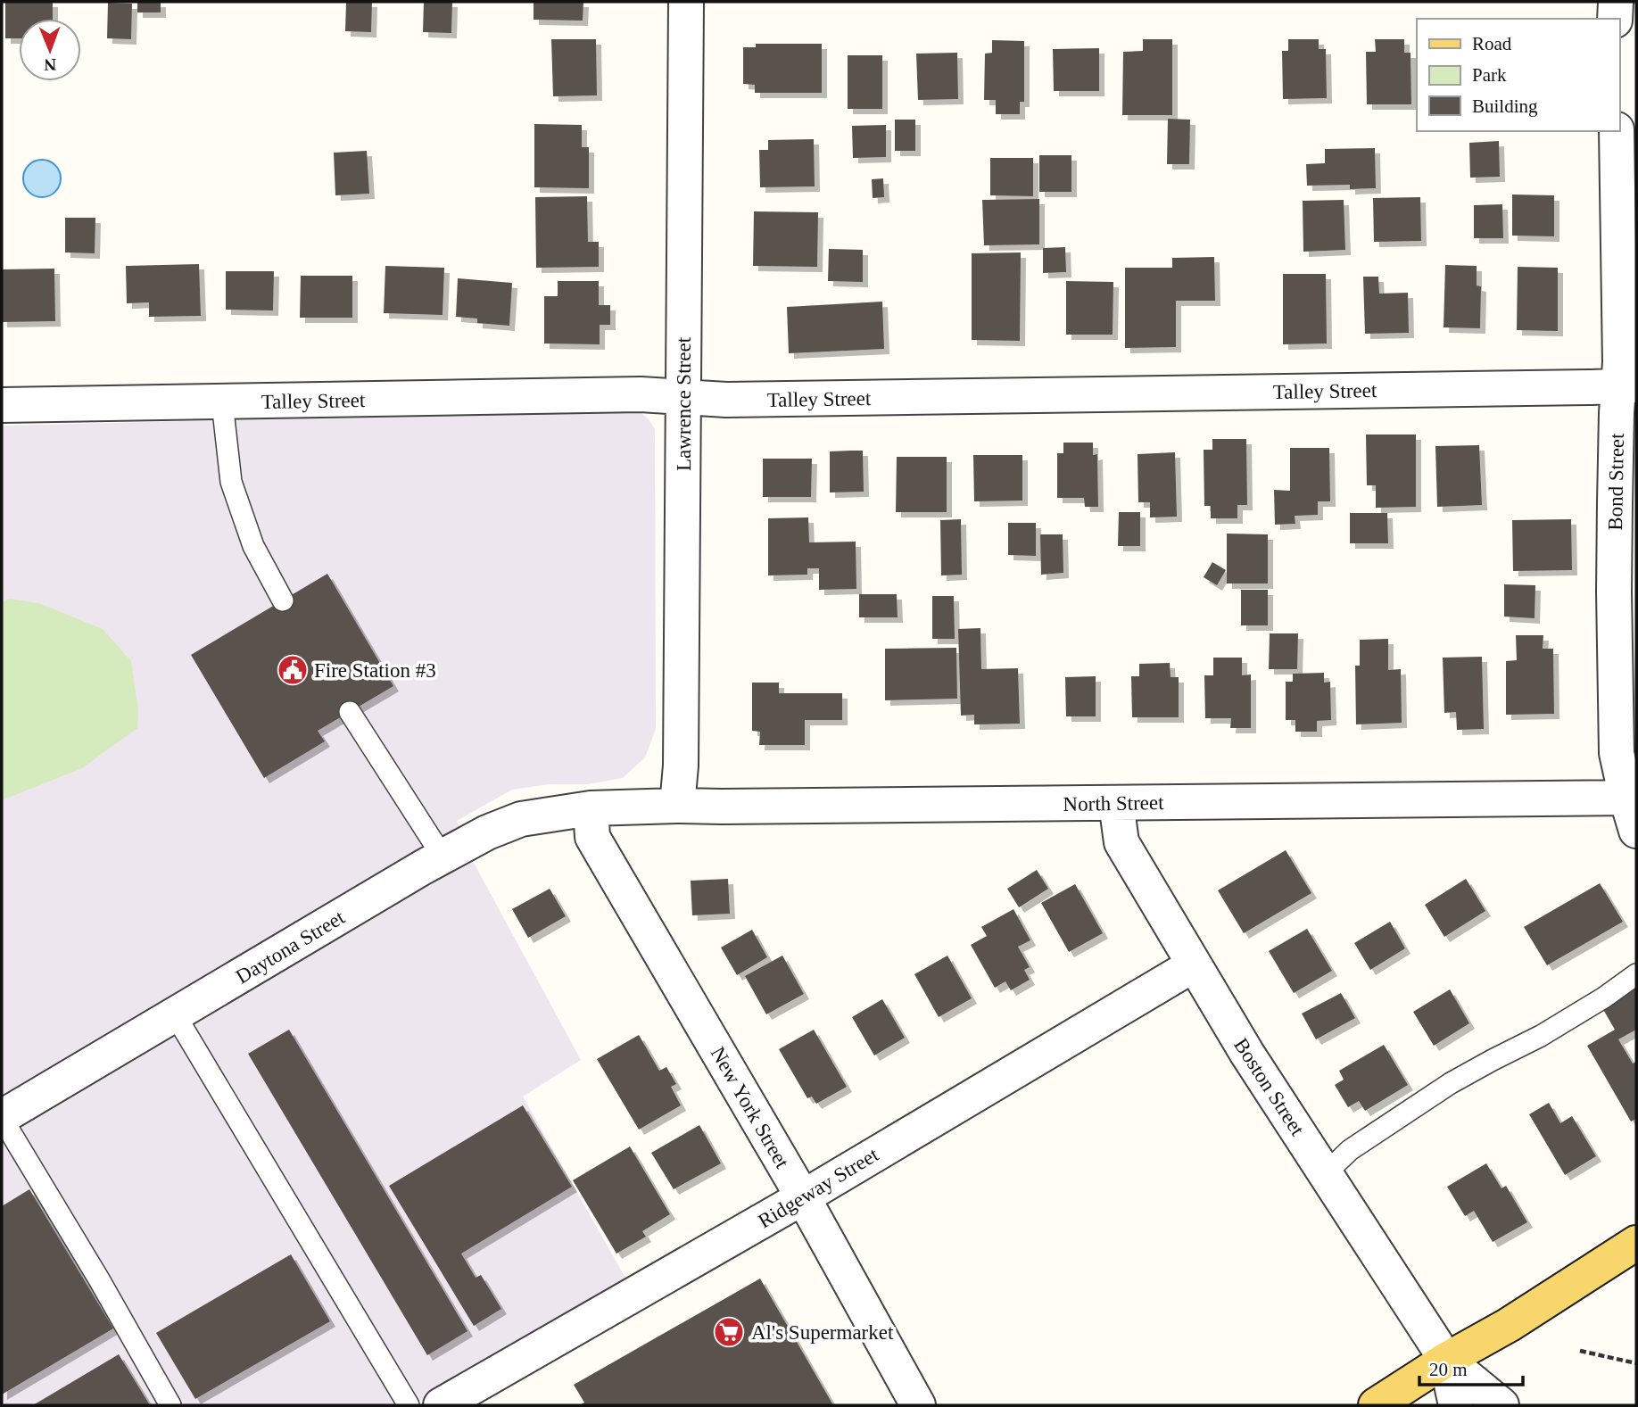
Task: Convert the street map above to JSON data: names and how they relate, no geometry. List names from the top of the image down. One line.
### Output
{"streets":{"street":["Talley Street","Lawrence Street","Bond Street","North Street","Daytona Street","Boston Street","New York Street","Ridgeway Street"]},"crossings":[["Talley Street","Lawrence Street"],["Talley Street","Bond Street"],["Lawrence Street","North Street"],["Bond Street","North Street"],["North Street","Daytona Street"],["North Street","Boston Street"],["North Street","New York Street"],["Daytona Street","New York Street"],["Boston Street","Ridgeway Street"],["New York Street","Ridgeway Street"]],"places":{"public building":["Fire Station #3"],"supermarket":["Al's Supermarket"]},"legend":["Road","Park","Building"],"scale_bar":"20 m","north":"bottom"}
